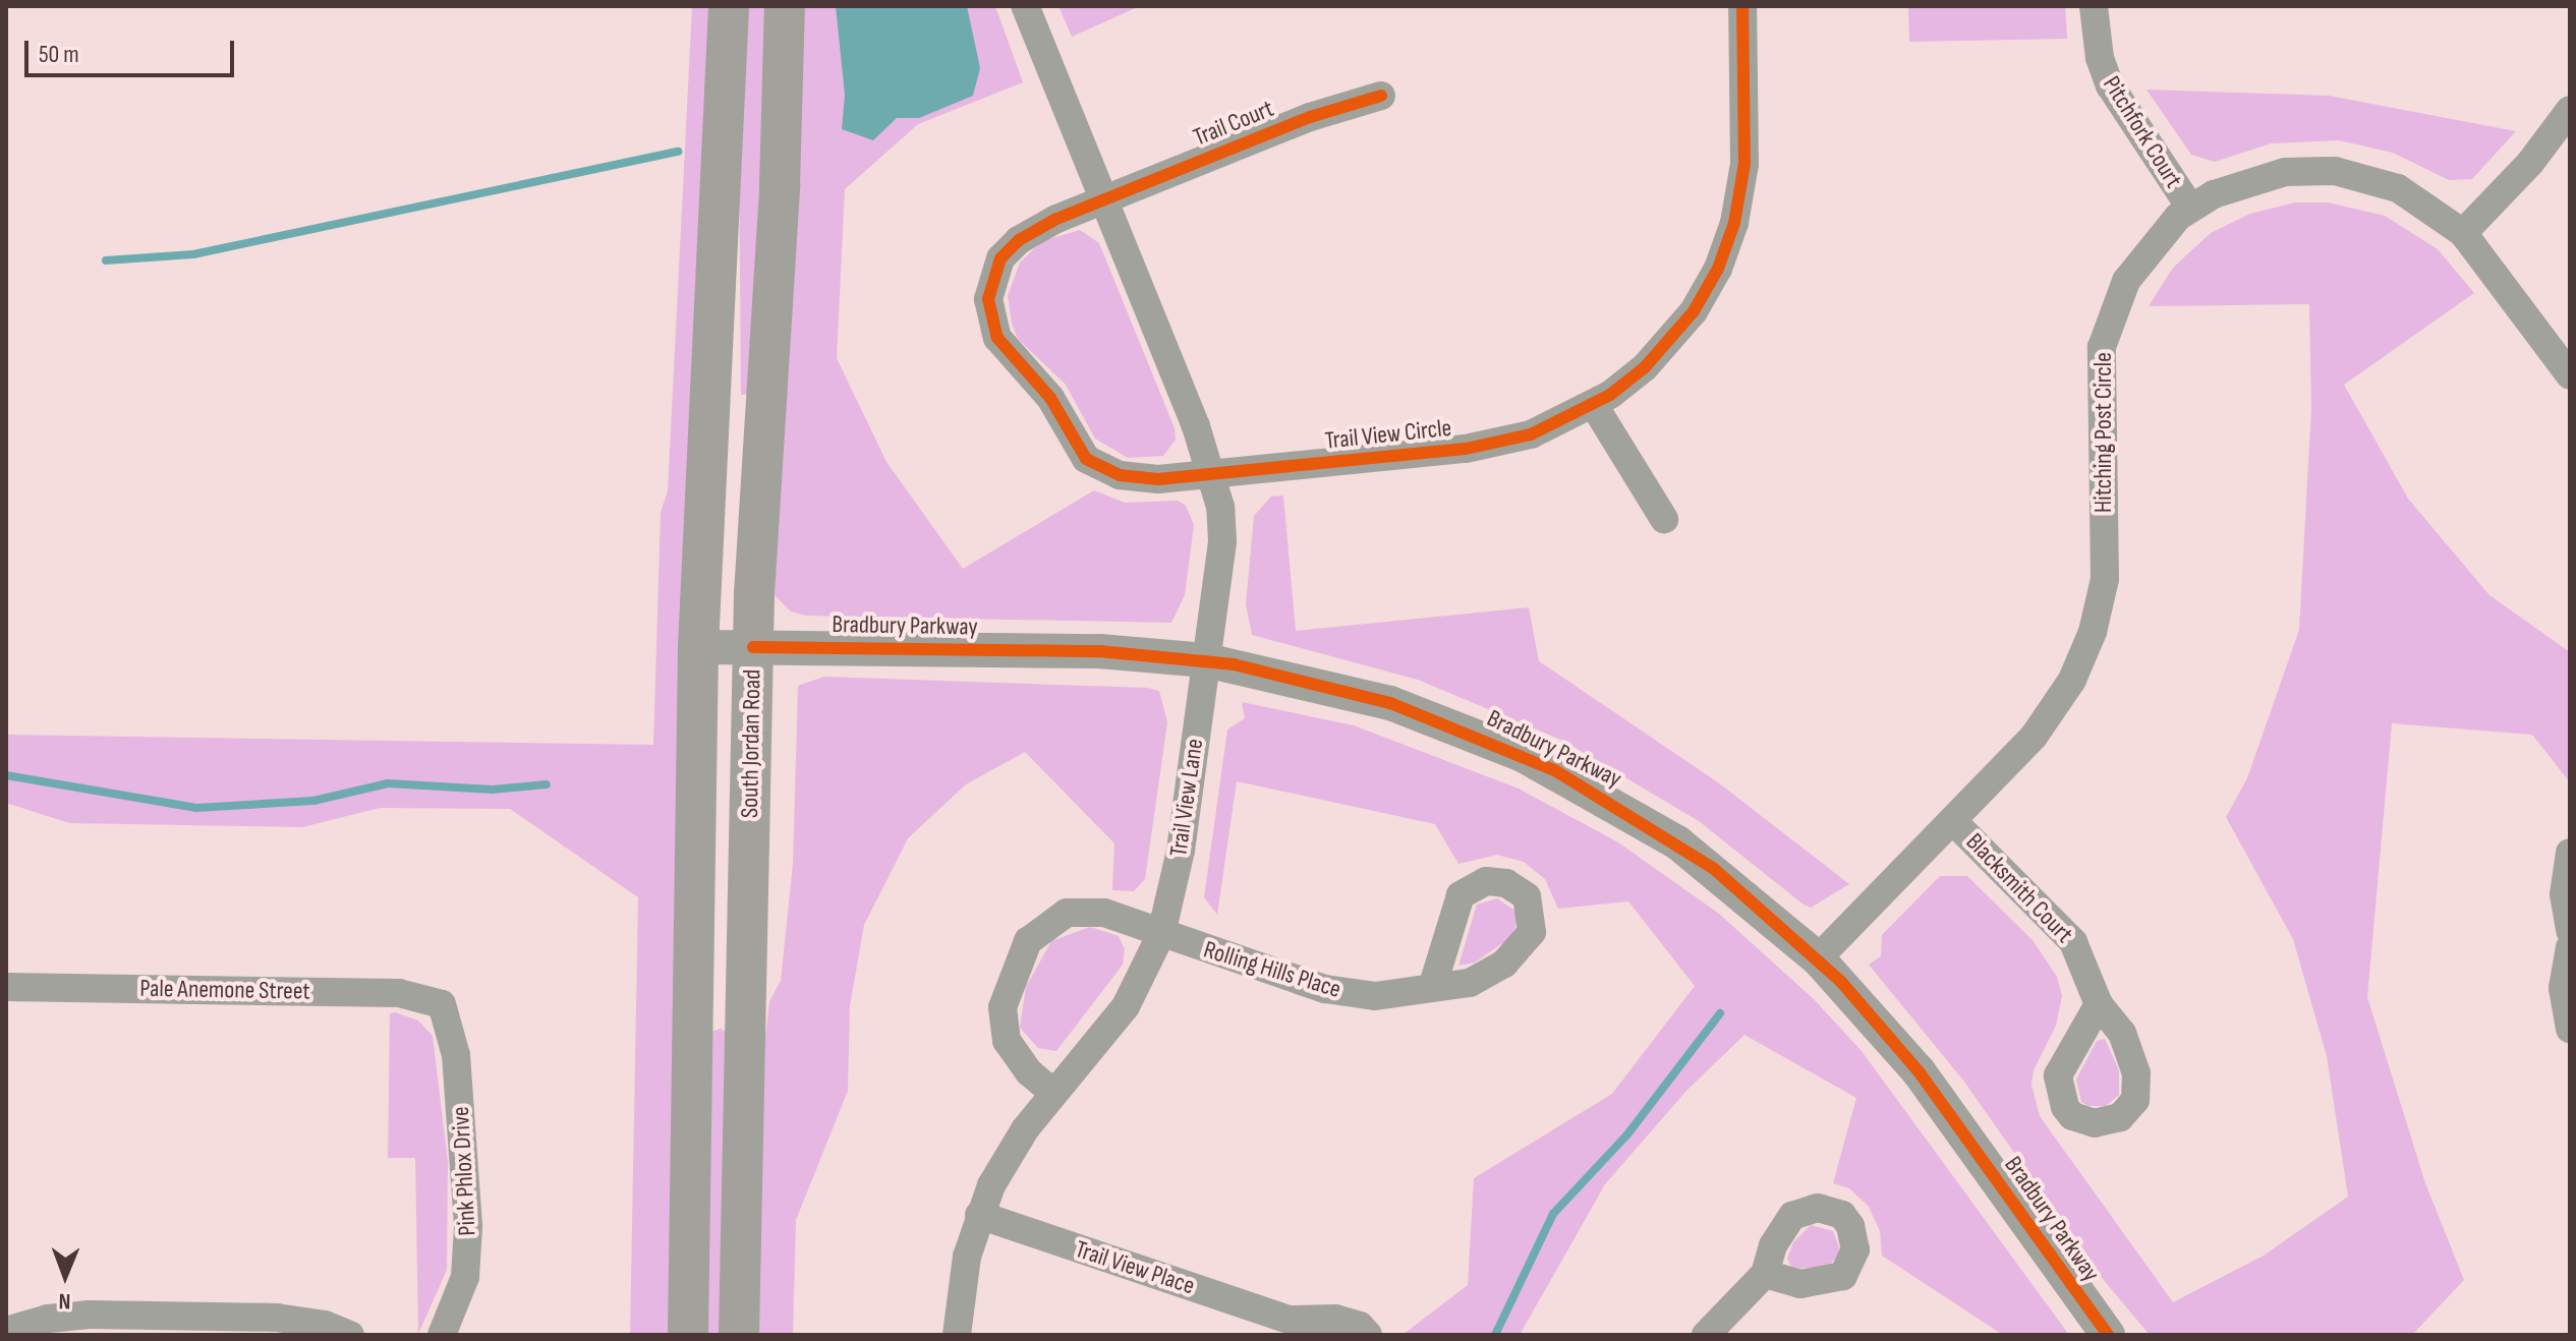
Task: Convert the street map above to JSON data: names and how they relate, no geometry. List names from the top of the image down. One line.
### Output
{"streets":{"main road":["South Jordan Road"],"street":["Trail Court","Pitchfork Court","Hitching Post Circle","Trail View Circle","Bradbury Parkway","Trail View Lane","Blacksmith Court","Rolling Hills Place","Pale Anemone Street","Pink Phlox Drive","Trail View Place"]},"crossings":[["Trail Court","Trail View Circle"],["Pitchfork Court","Hitching Post Circle"],["Hitching Post Circle","Bradbury Parkway"],["Hitching Post Circle","Blacksmith Court"],["Bradbury Parkway","South Jordan Road"],["Bradbury Parkway","Trail View Lane"],["Trail View Lane","Rolling Hills Place"],["Trail View Lane","Trail View Place"],["Pale Anemone Street","Pink Phlox Drive"]],"scale_bar":"50 m","north":"bottom"}
